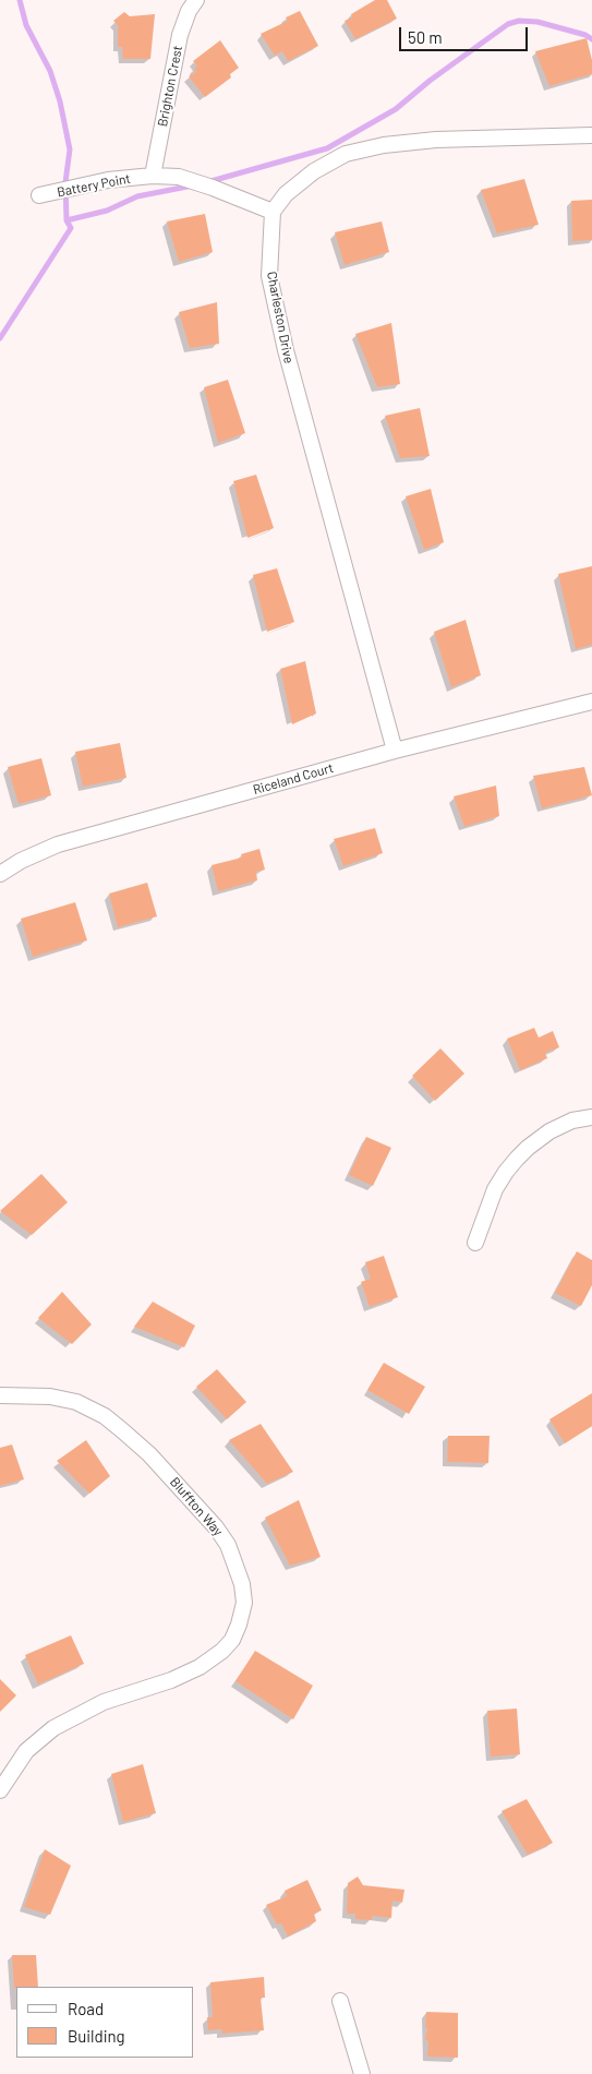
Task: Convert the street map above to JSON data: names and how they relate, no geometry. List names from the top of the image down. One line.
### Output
{"streets":{"street":["Brighton Crest","Battery Point","Charleston Drive","Riceland Court","Bluffton Way"]},"crossings":[["Brighton Crest","Battery Point"],["Battery Point","Charleston Drive"],["Charleston Drive","Riceland Court"]],"legend":["Road","Building"],"scale_bar":"50 m"}
